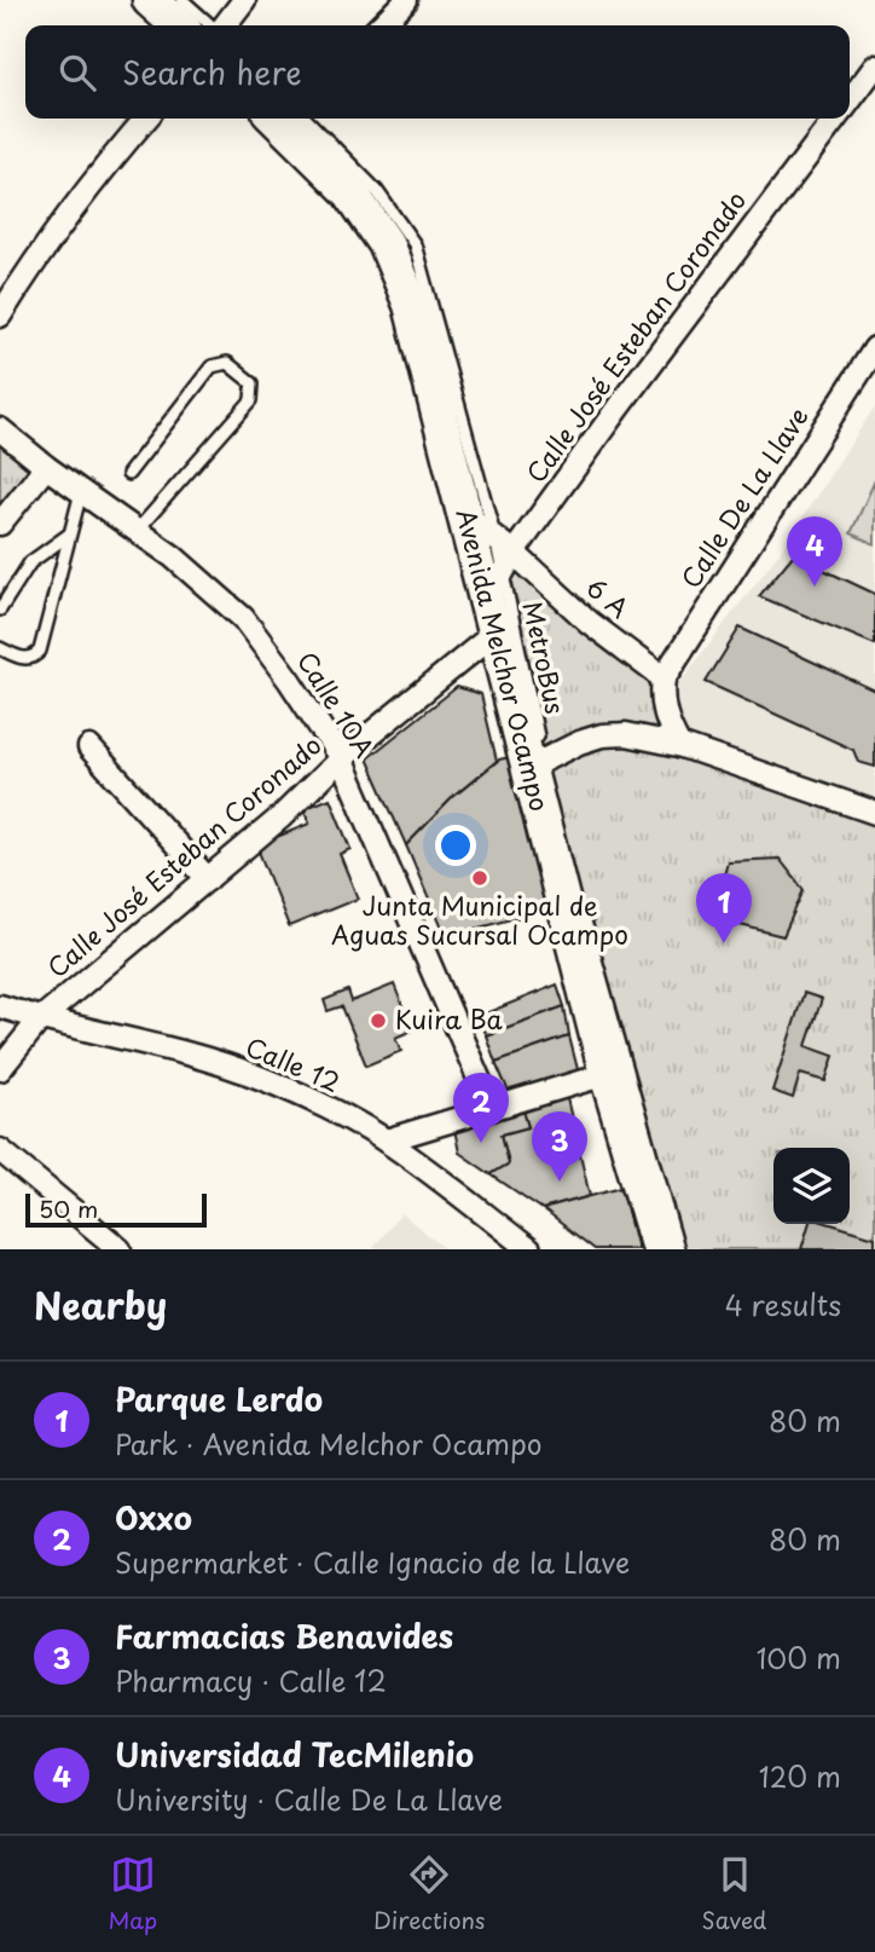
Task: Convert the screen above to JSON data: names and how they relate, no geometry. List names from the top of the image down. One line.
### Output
{"streets":{"main road":["Avenida Melchor Ocampo"],"street":["Calle José Esteban Coronado","Calle De La Llave","6 A","Calle 10A","Calle 12"],"lane":["MetroBus"]},"crossings":[["Calle José Esteban Coronado","6 A"],["Calle José Esteban Coronado","MetroBus"],["Calle José Esteban Coronado","Avenida Melchor Ocampo"],["Calle José Esteban Coronado","Calle 10A"],["Calle José Esteban Coronado","Calle 12"],["Calle De La Llave","6 A"],["6 A","MetroBus"],["6 A","Avenida Melchor Ocampo"],["MetroBus","Avenida Melchor Ocampo"]],"places":["Junta Municipal de Aguas Sucursal Ocampo","Kuira Ba"],"scale_bar":"50 m","page":{"search":"Search here","pins":["4","1","2","3"],"scale":"50 m","heading":["Nearby","4 results"],"list":[{"mark":"1","name":"Parque Lerdo","note":"Park · Avenida Melchor Ocampo","value":"80 m"},{"mark":"2","name":"Oxxo","note":"Supermarket · Calle Ignacio de la Llave","value":"80 m"},{"mark":"3","name":"Farmacias Benavides","note":"Pharmacy · Calle 12","value":"100 m"},{"mark":"4","name":"Universidad TecMilenio","note":"University · Calle De La Llave","value":"120 m"}],"nav":["Map","Directions","Saved"]}}
